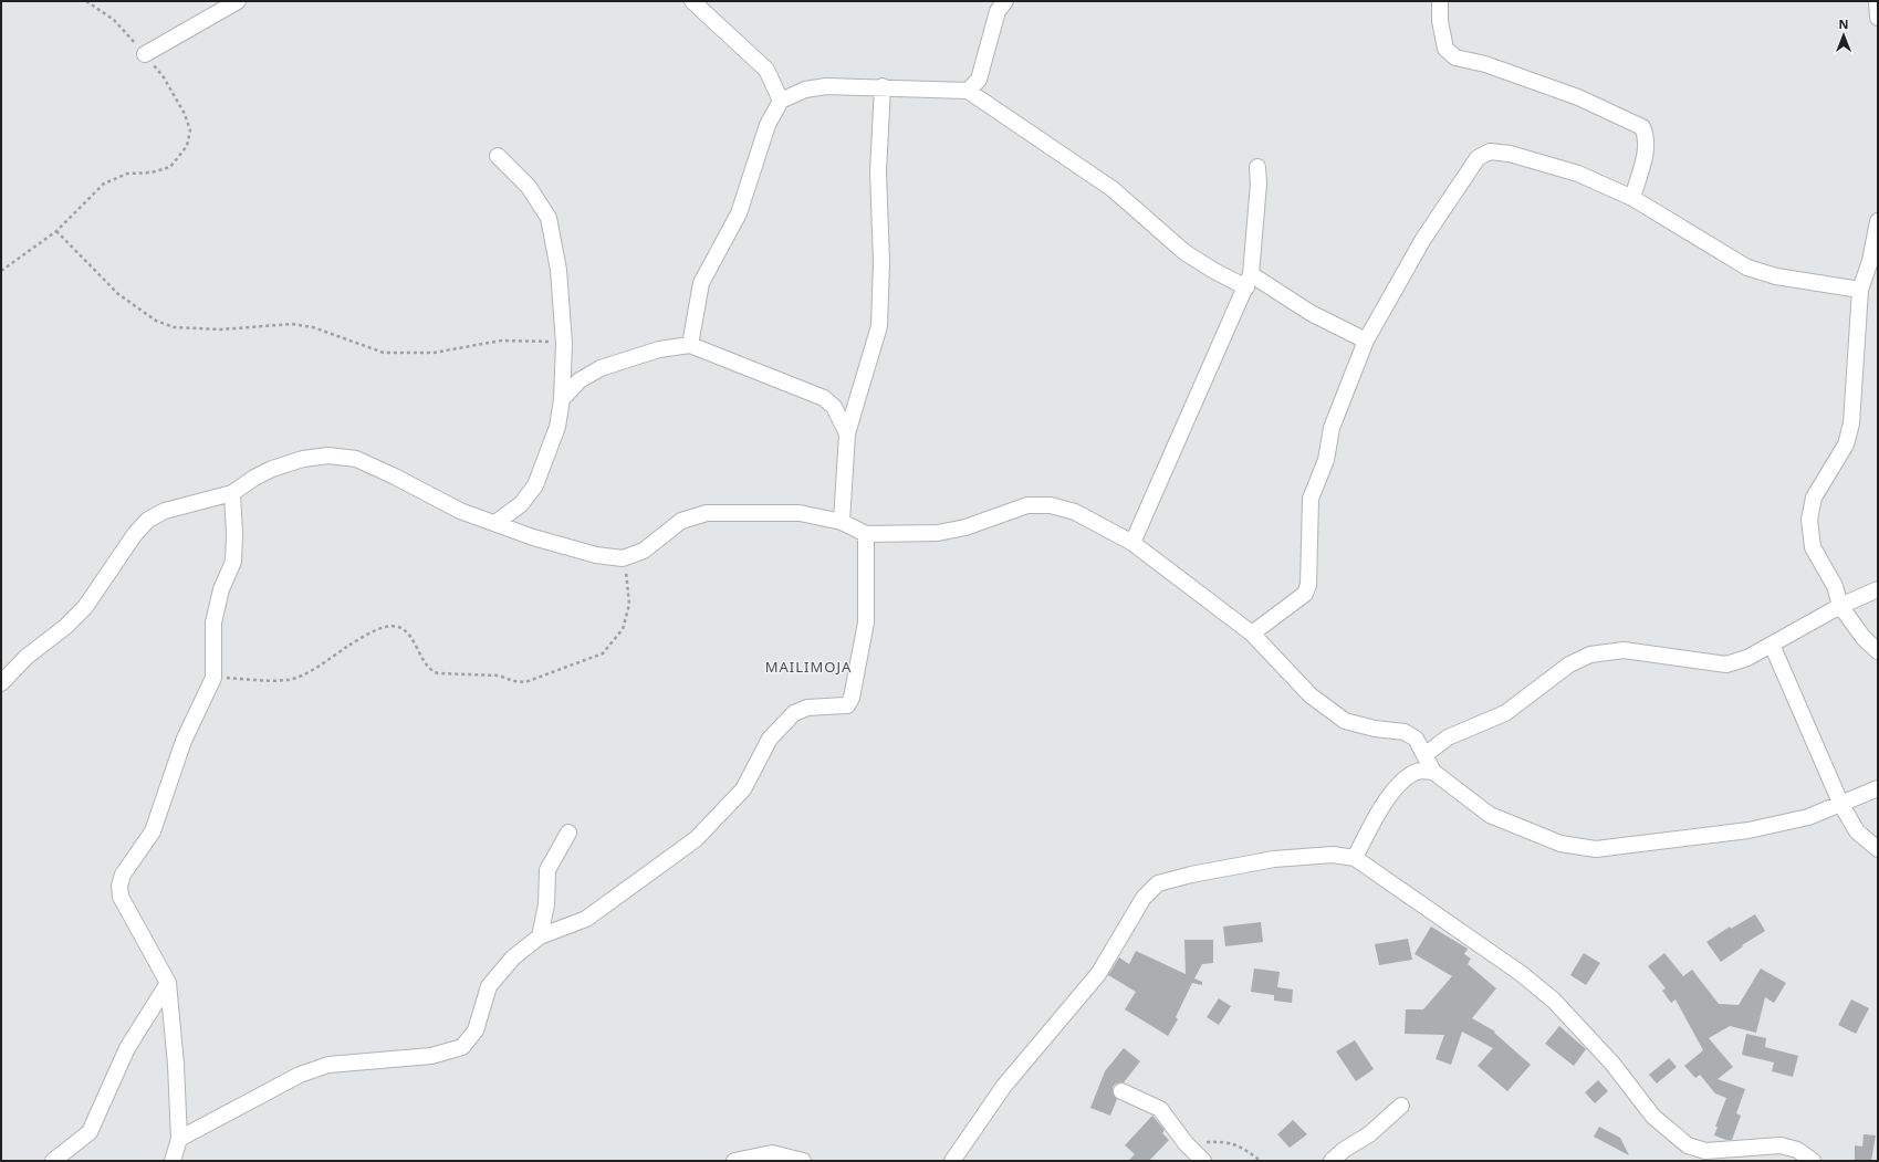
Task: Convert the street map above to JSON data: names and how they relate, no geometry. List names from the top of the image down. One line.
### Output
{"districts":["MAILIMOJA"],"north":"top"}
